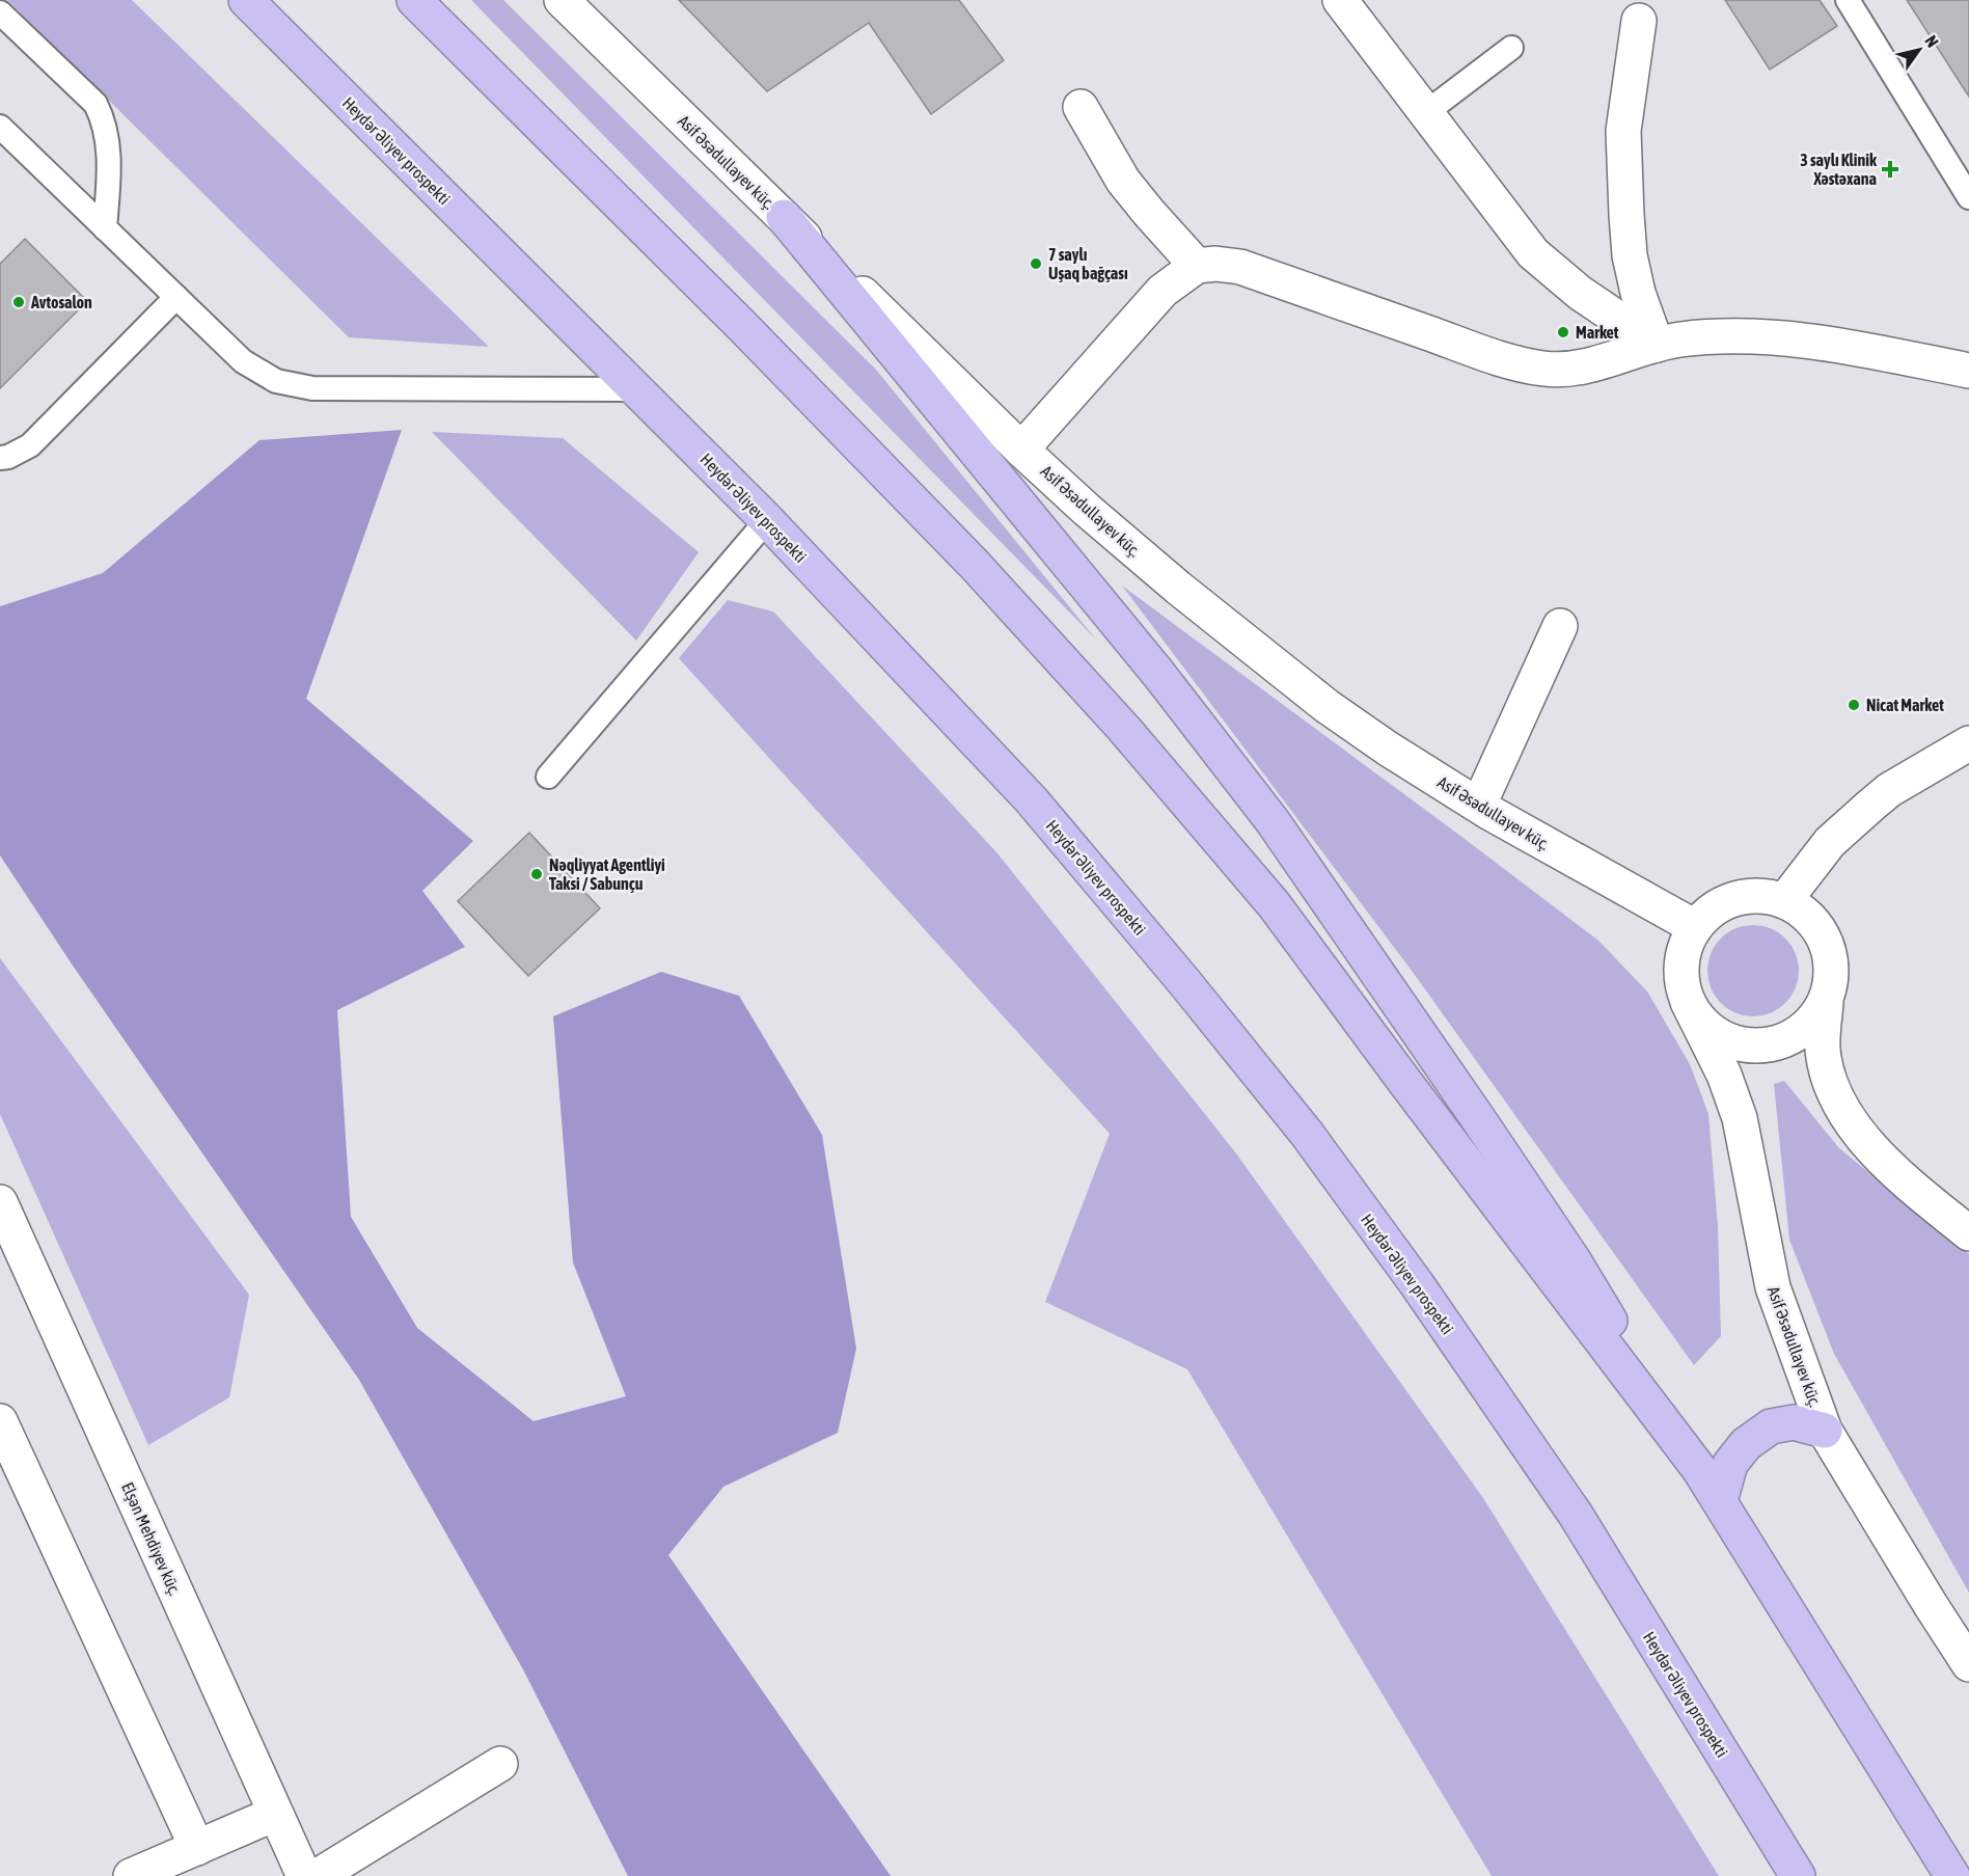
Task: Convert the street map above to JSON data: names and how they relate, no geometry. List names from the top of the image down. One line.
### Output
{"streets":{"highway":["Heydər Əliyev prospekti"],"main road":["Asif Əsədullayev küç.","Elşən Mehdiyev küç."]},"places":{"health":["3 saylı Klinik Xəstəxana"],"other":["7 saylı Uşaq bağçası","Avtosalon","Market","Nicat Market","Nəqliyyat Agentliyi Taksi / Sabunçu"]},"north":"top right"}
